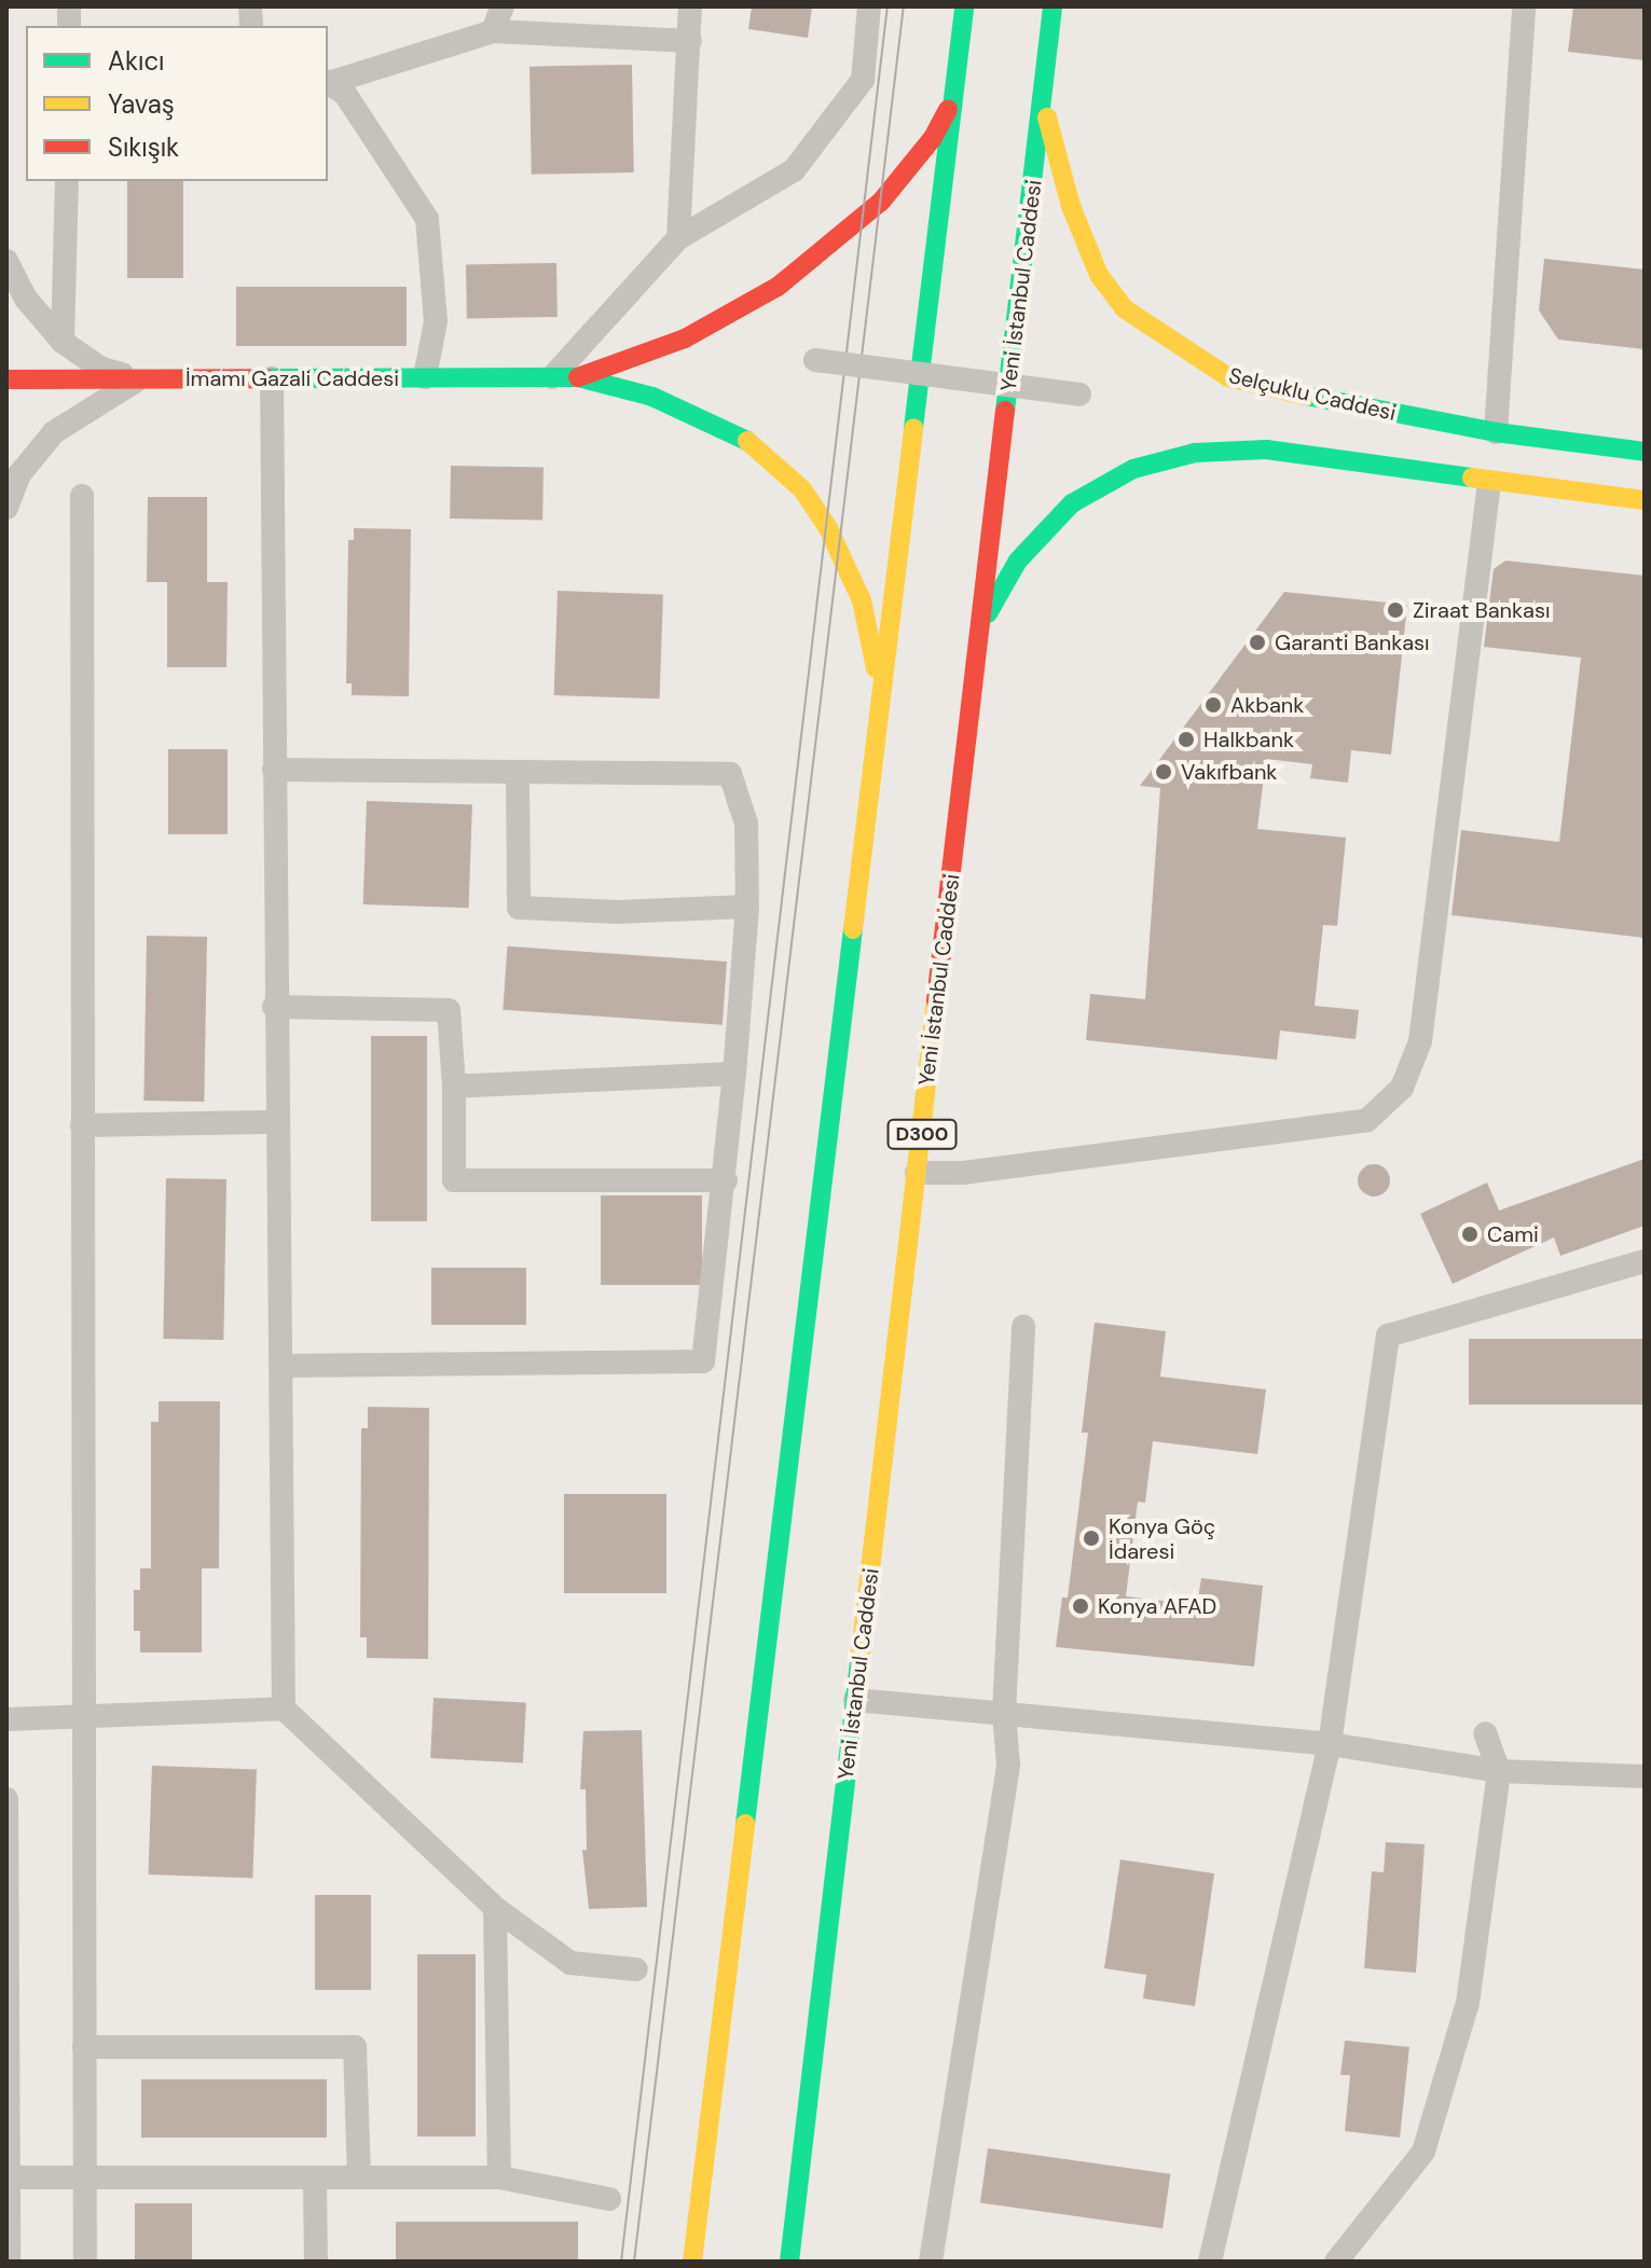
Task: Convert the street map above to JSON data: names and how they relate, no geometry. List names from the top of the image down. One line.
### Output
{"streets":{"main road":["Yeni İstanbul Caddesi","İmamı Gazali Caddesi","Selçuklu Caddesi","D300"]},"crossings":[["Yeni İstanbul Caddesi","Selçuklu Caddesi"]],"places":["Ziraat Bankası","Garanti Bankası","Akbank","Halkbank","Vakıfbank","Cami","Konya Göç İdaresi","Konya AFAD"],"legend":["Akıcı","Yavaş","Sıkışık"]}
